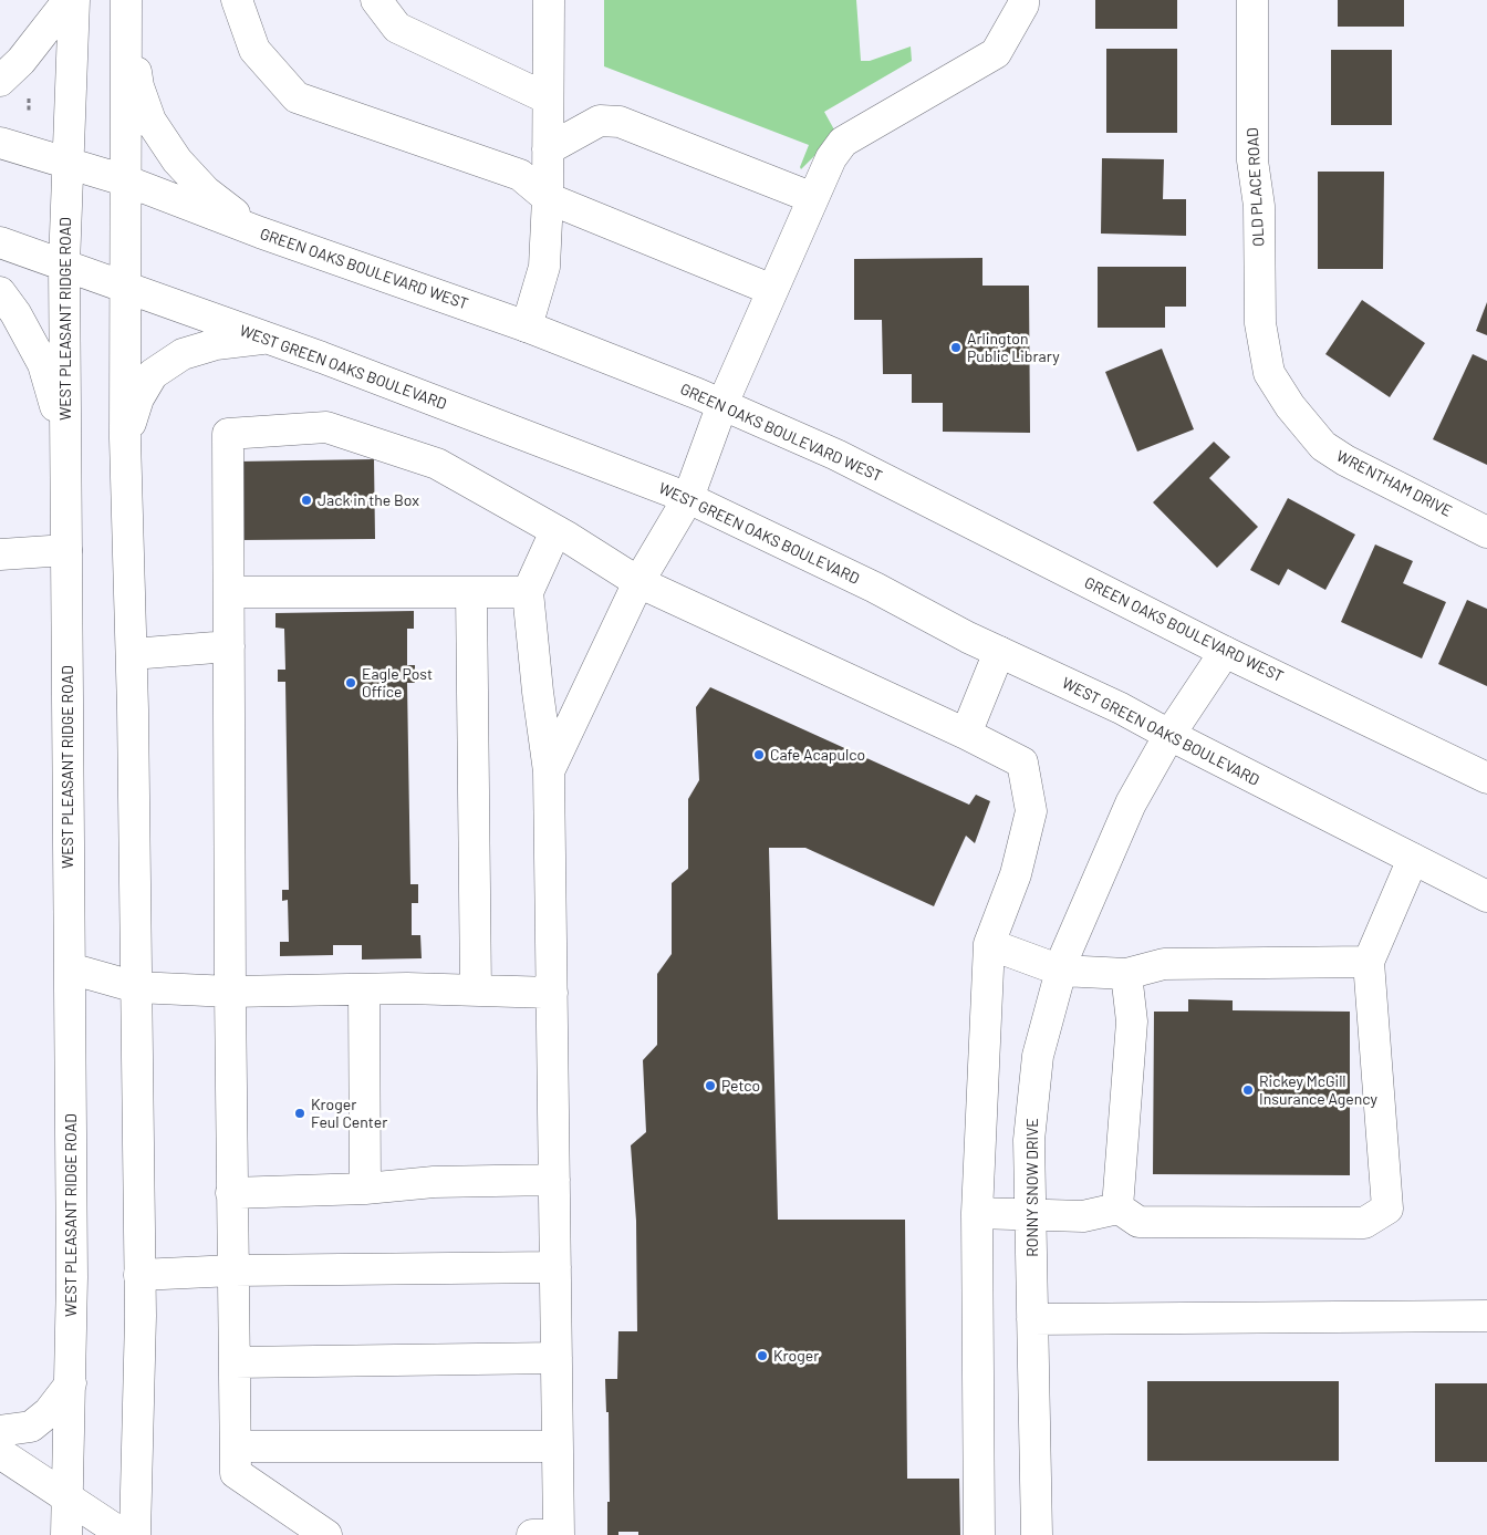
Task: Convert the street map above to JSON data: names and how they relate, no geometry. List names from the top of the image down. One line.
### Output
{"streets":{"main road":["OLD PLACE ROAD","GREEN OAKS BOULEVARD WEST","WEST PLEASANT RIDGE ROAD","WEST GREEN OAKS BOULEVARD","WRENTHAM DRIVE","RONNY SNOW DRIVE"]},"crossings":[["OLD PLACE ROAD","WRENTHAM DRIVE"],["GREEN OAKS BOULEVARD WEST","WEST PLEASANT RIDGE ROAD"],["GREEN OAKS BOULEVARD WEST","RONNY SNOW DRIVE"],["WEST PLEASANT RIDGE ROAD","WEST GREEN OAKS BOULEVARD"],["WEST GREEN OAKS BOULEVARD","RONNY SNOW DRIVE"]],"places":["Arlington Public Library","Jack in the Box","Eagle Post Office","Cafe Acapulco","Petco","Rickey McGill Insurance Agency","Kroger Feul Center","Kroger"]}
